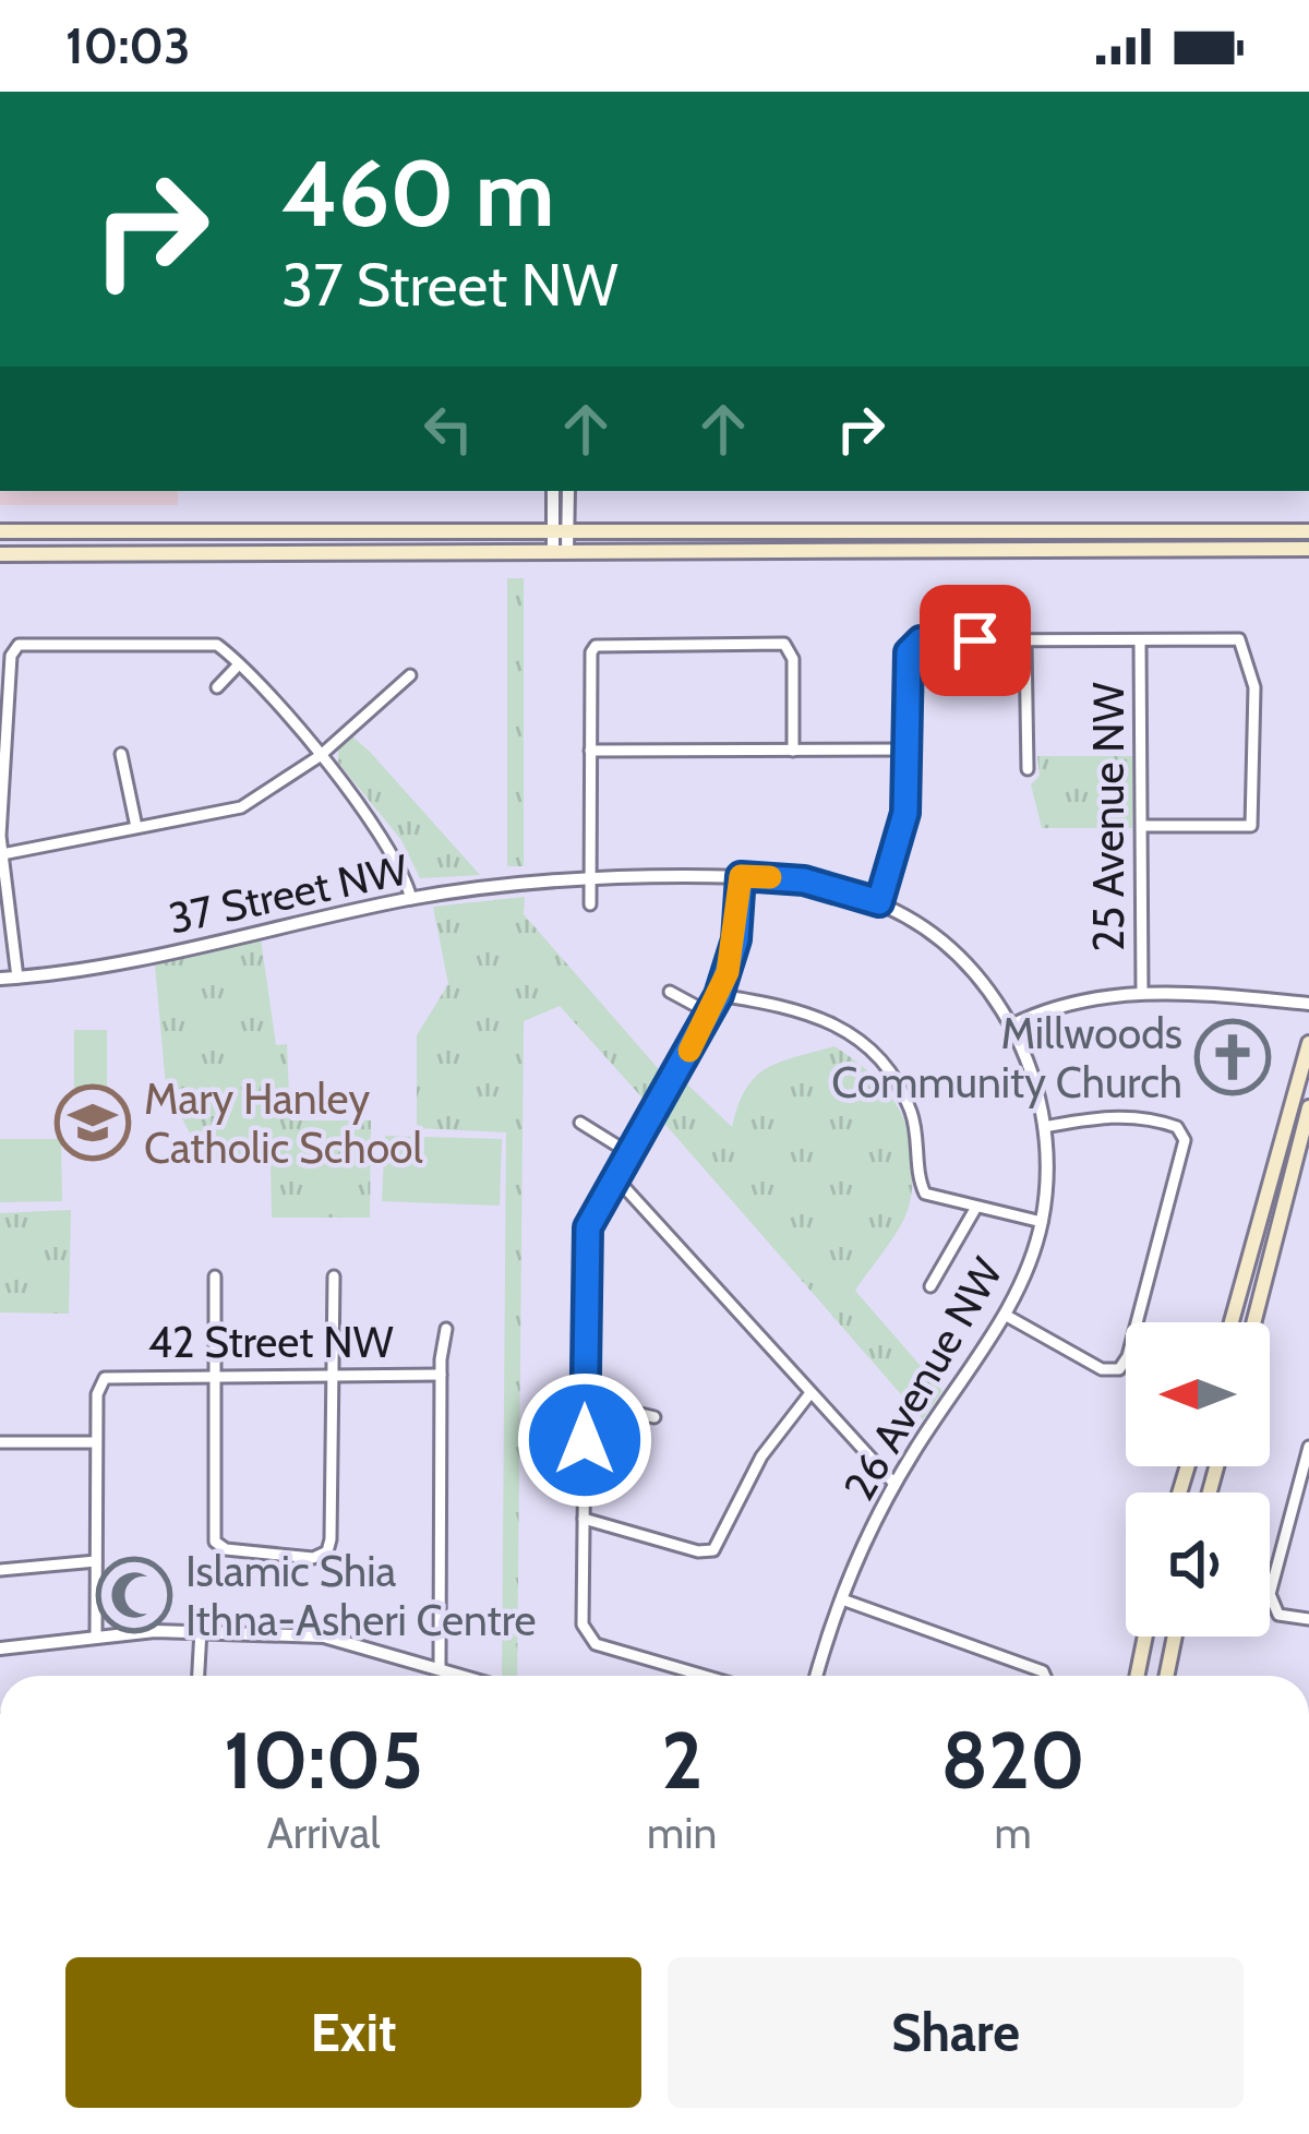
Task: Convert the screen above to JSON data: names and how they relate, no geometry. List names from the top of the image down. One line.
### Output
{"streets":{"street":["25 Avenue NW","37 Street NW","42 Street NW","26 Avenue NW"]},"crossings":[["37 Street NW","26 Avenue NW"]],"places":{"church":["Millwoods Community Church"],"school or university":["Mary Hanley Catholic School"],"mosque":["Islamic Shia Ithna-Asheri Centre"]},"north":"left","page":{"status":"10:03","turn":["460 m","37 Street NW"],"eta":["10:05","Arrival","2","min","820","m"],"buttons":["Exit","Share"]}}
